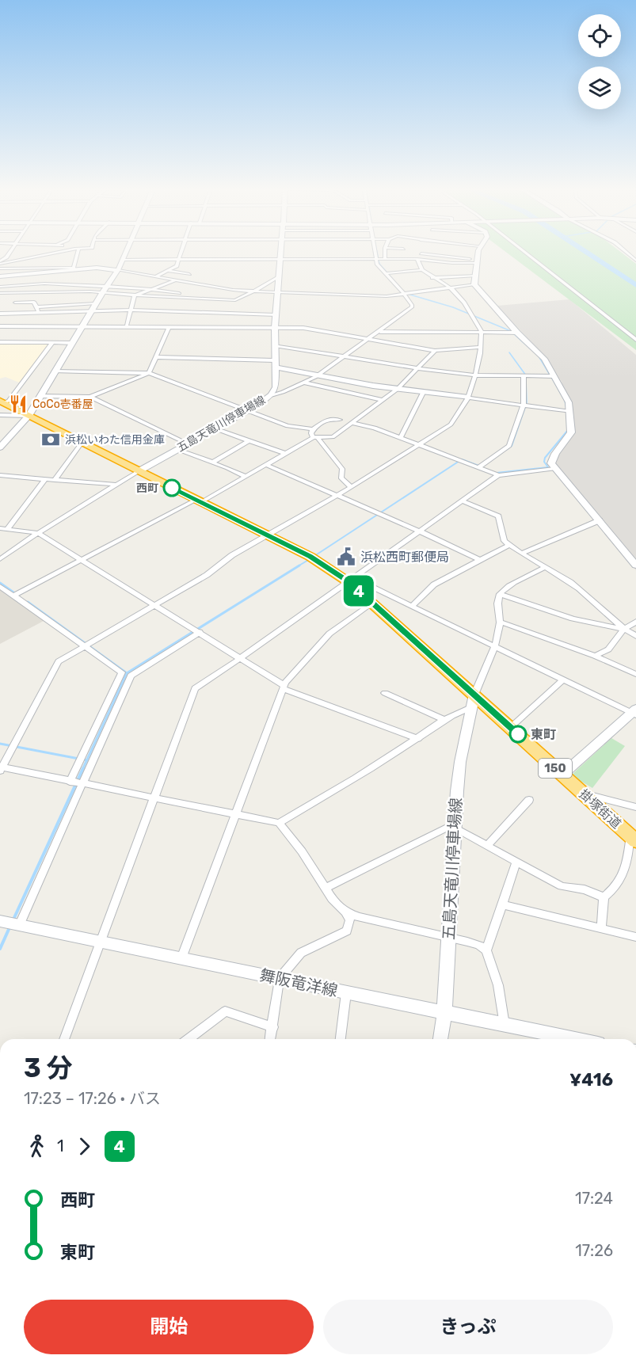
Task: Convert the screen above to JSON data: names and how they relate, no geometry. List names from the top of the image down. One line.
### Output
{"streets":{"highway":["150","掛塚街道"],"street":["五島天竜川停車場線","舞阪竜洋線"]},"crossings":[["五島天竜川停車場線","掛塚街道"],["五島天竜川停車場線","舞阪竜洋線"]],"places":{"restaurant":["CoCo壱番屋"],"bank":["浜松いわた信用金庫"],"other":["西町","東町"],"public building":["浜松西町郵便局"]},"lines":["bus line 4"],"page":{"on_map":"4","heading":["3 分","17:23 – 17:26 · バス","¥416"],"legs":["1","4"],"list":[{"name":"西町","value":"17:24"},{"name":"東町","value":"17:26"}],"buttons":["開始","きっぷ"]}}
